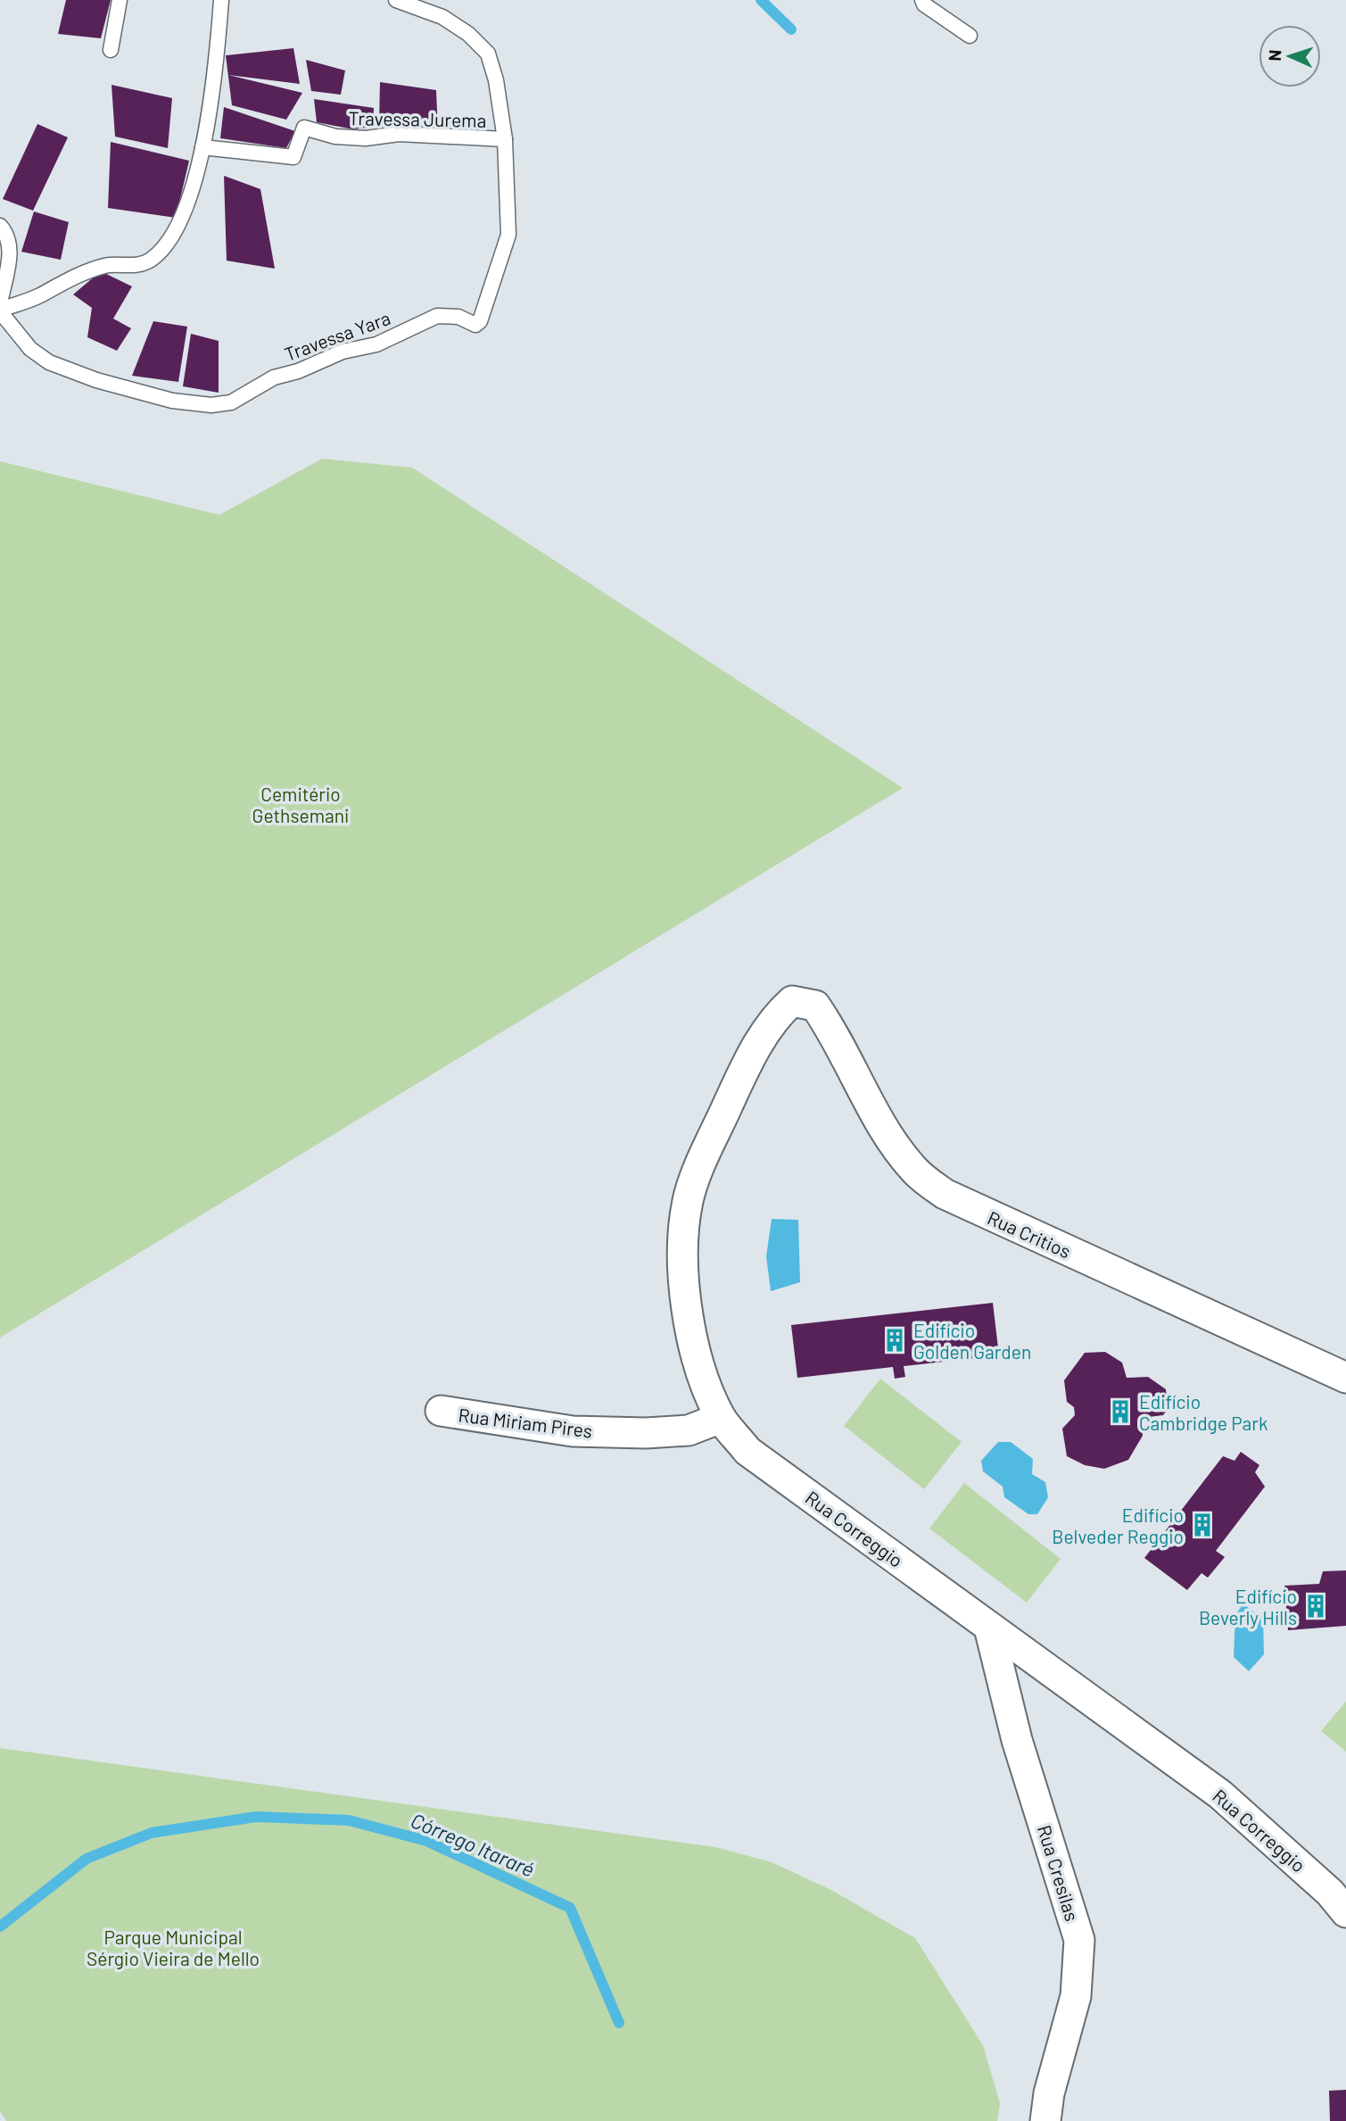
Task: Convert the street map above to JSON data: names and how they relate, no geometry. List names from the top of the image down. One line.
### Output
{"streets":{"street":["Rua Critios","Rua Miriam Pires","Rua Correggio","Rua Cresilas"],"lane":["Travessa Jurema","Travessa Yara"]},"crossings":[["Travessa Jurema","Travessa Yara"],["Rua Critios","Rua Correggio"],["Rua Miriam Pires","Rua Correggio"],["Rua Correggio","Rua Cresilas"]],"water":["Córrego Itararé"],"parks":["Cemitério Gethsemani","Parque Municipal Sérgio Vieira de Mello"],"places":{"building":["Edifício Golden Garden","Edifício Cambridge Park","Edifício Belveder Reggio","Edifício Beverly Hills"]},"north":"left"}
